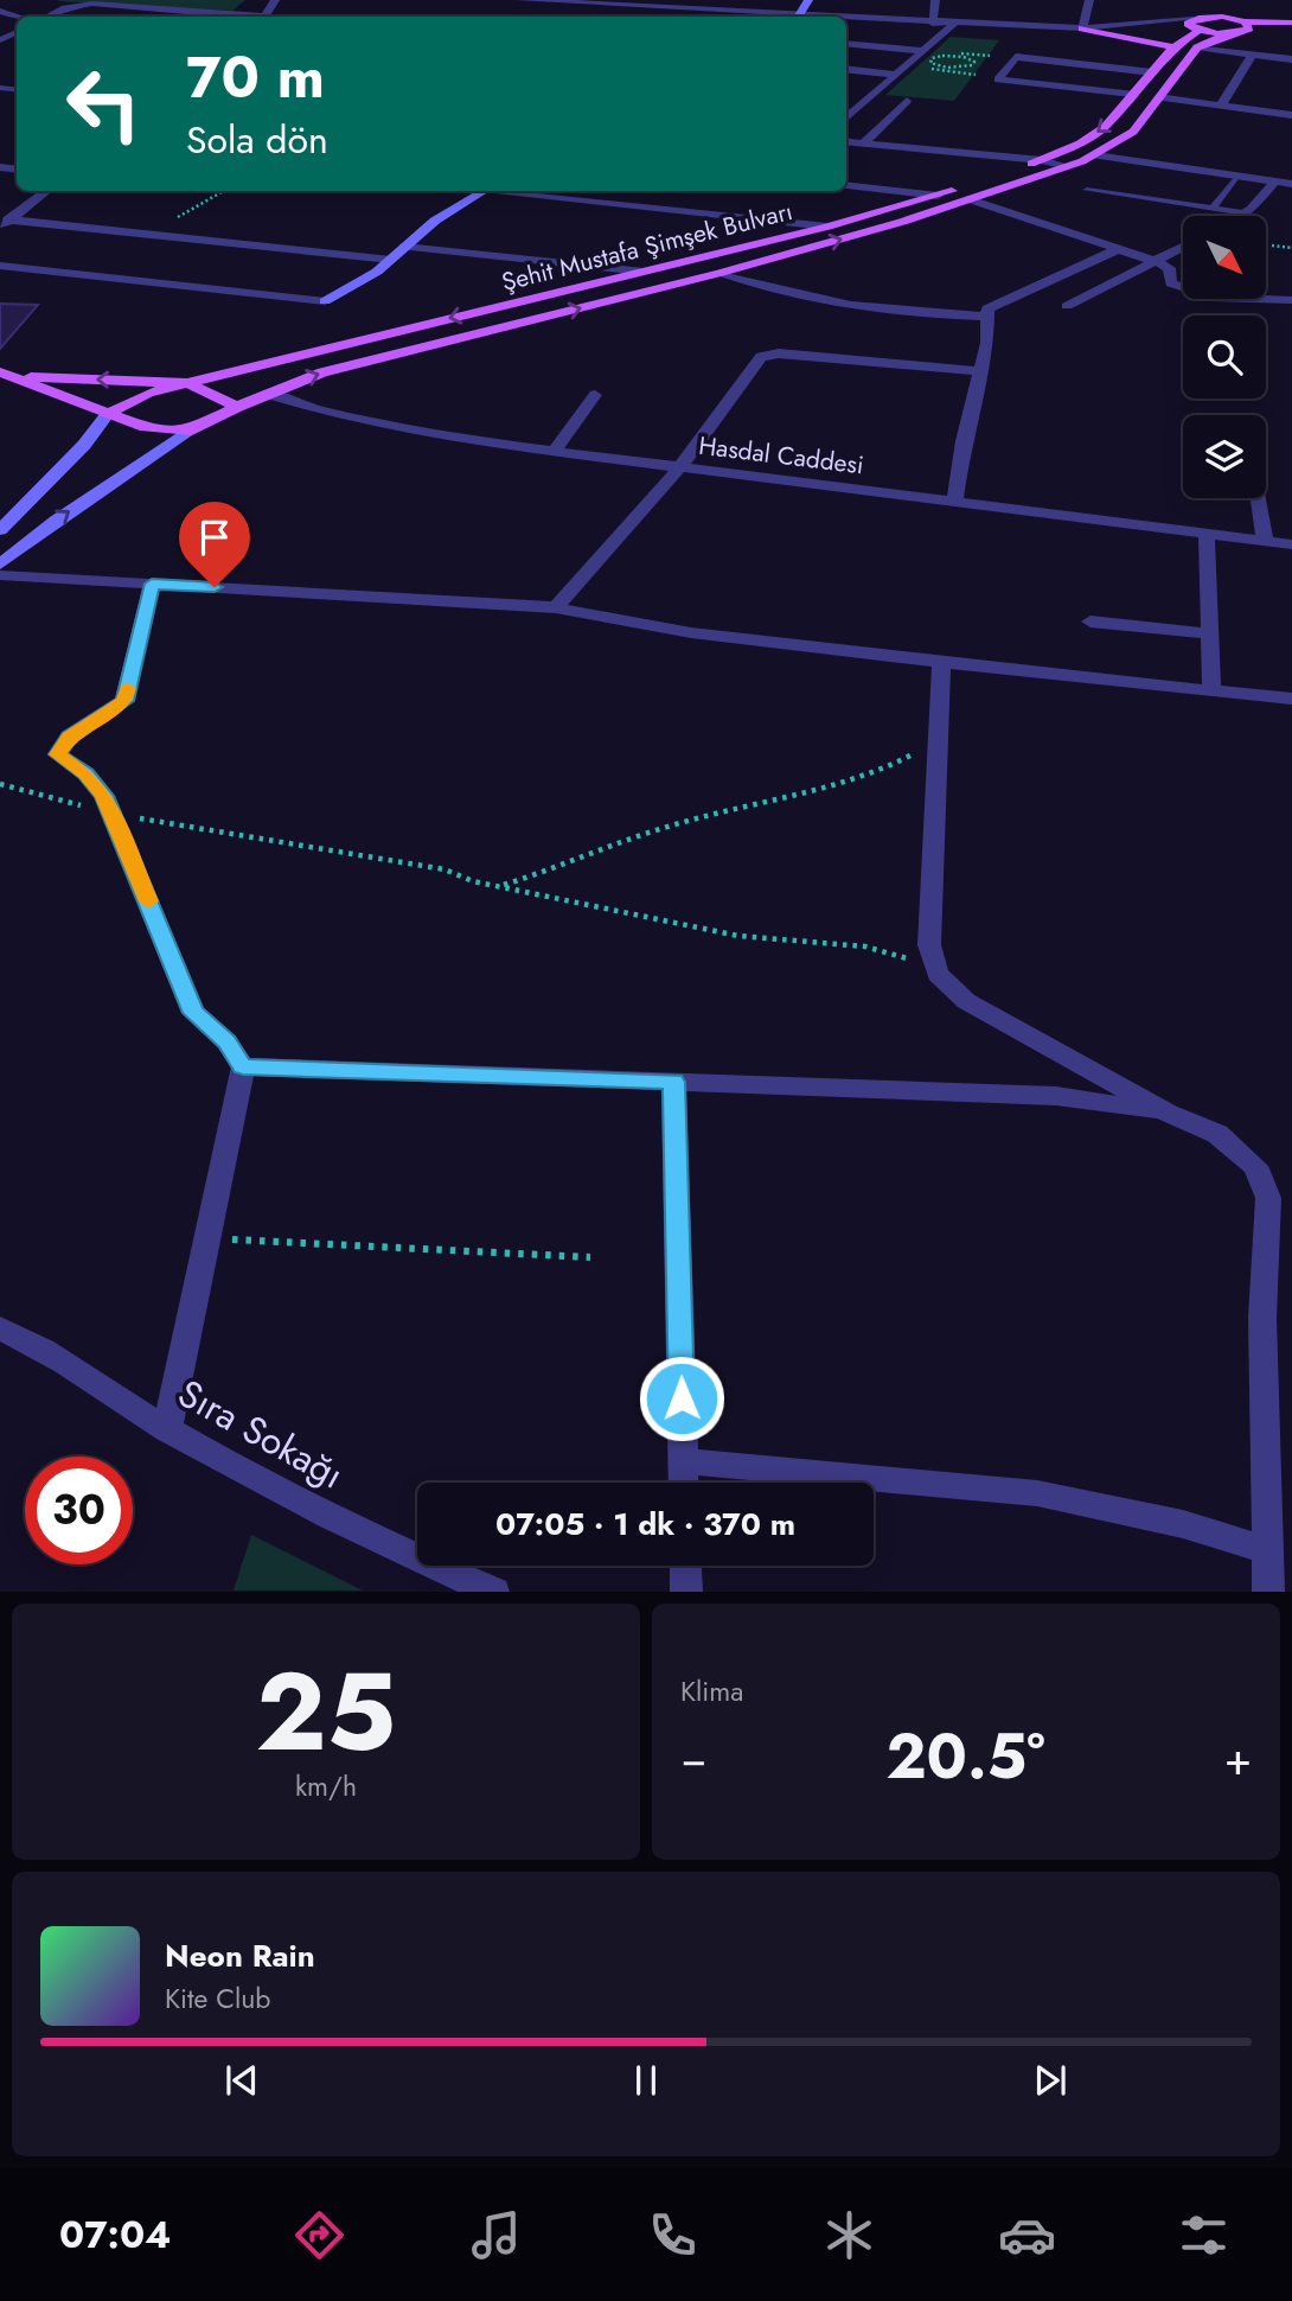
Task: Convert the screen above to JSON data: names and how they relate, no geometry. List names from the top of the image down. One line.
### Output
{"streets":{"main road":["Şehit Mustafa Şimşek Bulvarı"],"street":["Hasdal Caddesi","Sıra Sokağı"]},"crossings":[["Şehit Mustafa Şimşek Bulvarı","Hasdal Caddesi"]],"north":"bottom right","page":{"turn":["70 m","Sola dön"],"limit":"30","trip":"07:05 · 1 dk · 370 m","tile":[["25","km/h"],"Klima"],"heat":["−","20.5°","+"],"song":["Neon Rain","Kite Club"],"tabs":"07:04"}}
